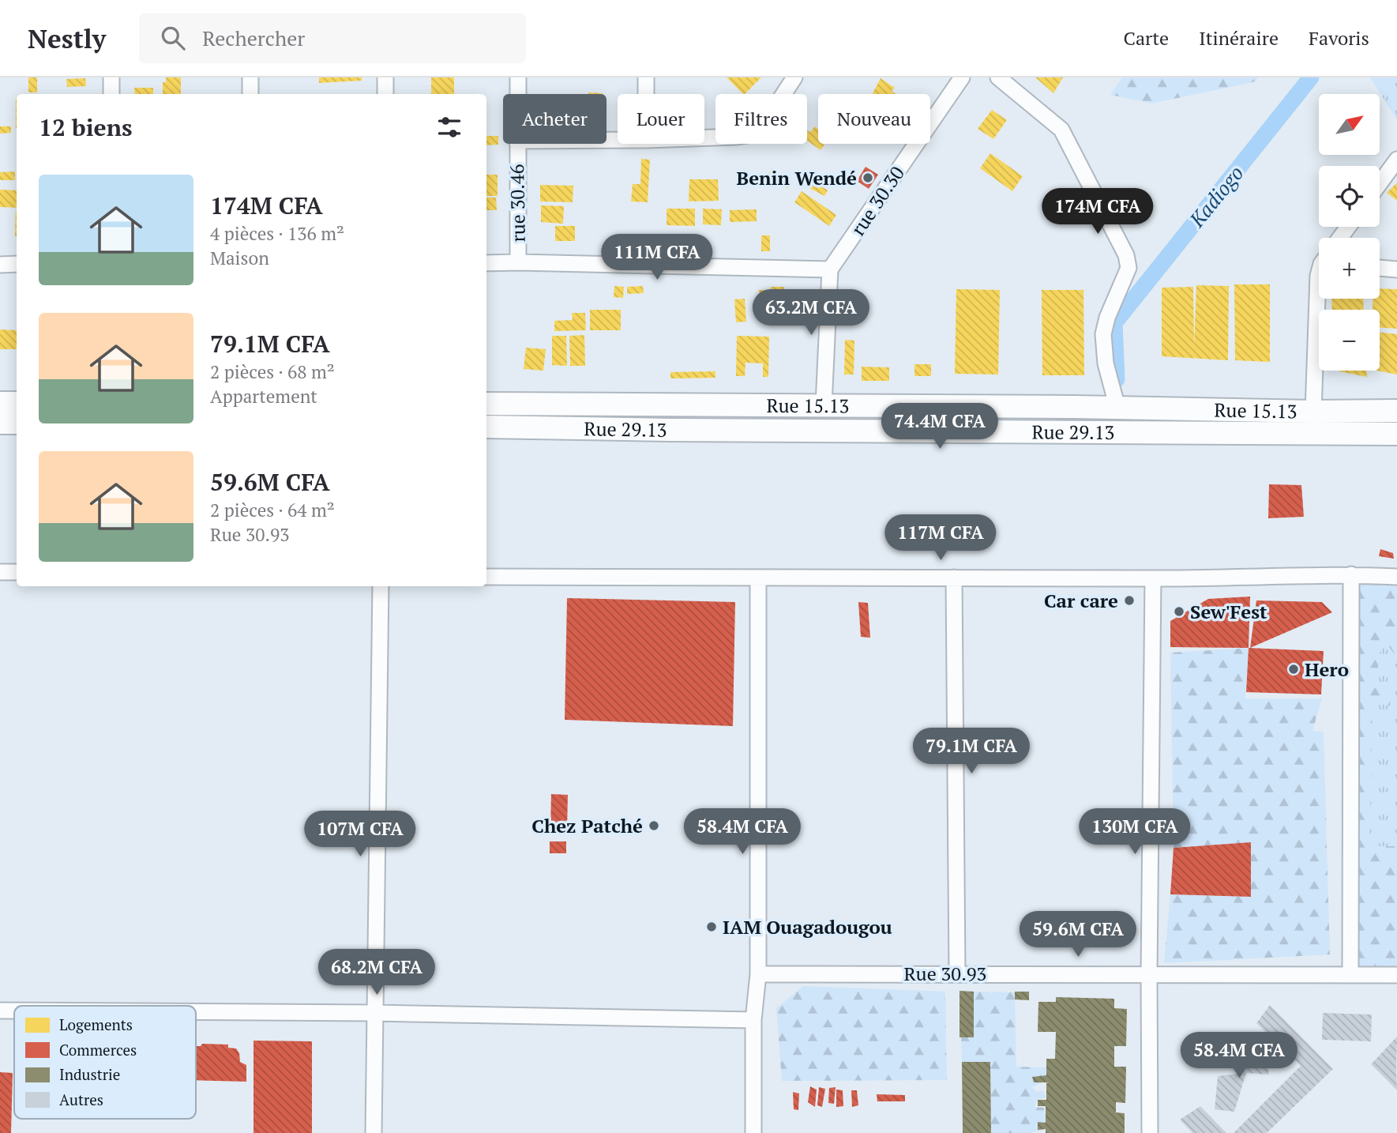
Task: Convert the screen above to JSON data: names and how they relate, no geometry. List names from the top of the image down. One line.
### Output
{"streets":{"main road":["Rue 15.13","Rue 29.13"],"street":["rue 30.30","rue 30.46","Rue 30.93"]},"water":["Kadiogo"],"places":["Benin Wendé","Car care","Sew'Fest","Hero","Chez Patché","IAM Ouagadougou"],"legend":["Logements","Commerces","Industrie","Autres"],"north":"top right","page":{"header":"Nestly","search":"Rechercher","nav":["Carte","Itinéraire","Favoris"],"map_buttons":["+","−"],"chip":["Acheter","Louer","Filtres","Nouveau"],"heading":"12 biens","list":[{"name":"174M CFA","note":"4 pièces · 136 m² · Maison"},{"name":"79.1M CFA","note":"2 pièces · 68 m² · Appartement"},{"name":"59.6M CFA","note":"2 pièces · 64 m² · Rue 30.93"}],"price":["174M CFA","111M CFA","63.2M CFA","74.4M CFA","117M CFA","79.1M CFA","58.4M CFA","130M CFA","107M CFA","59.6M CFA","68.2M CFA","58.4M CFA"]}}
